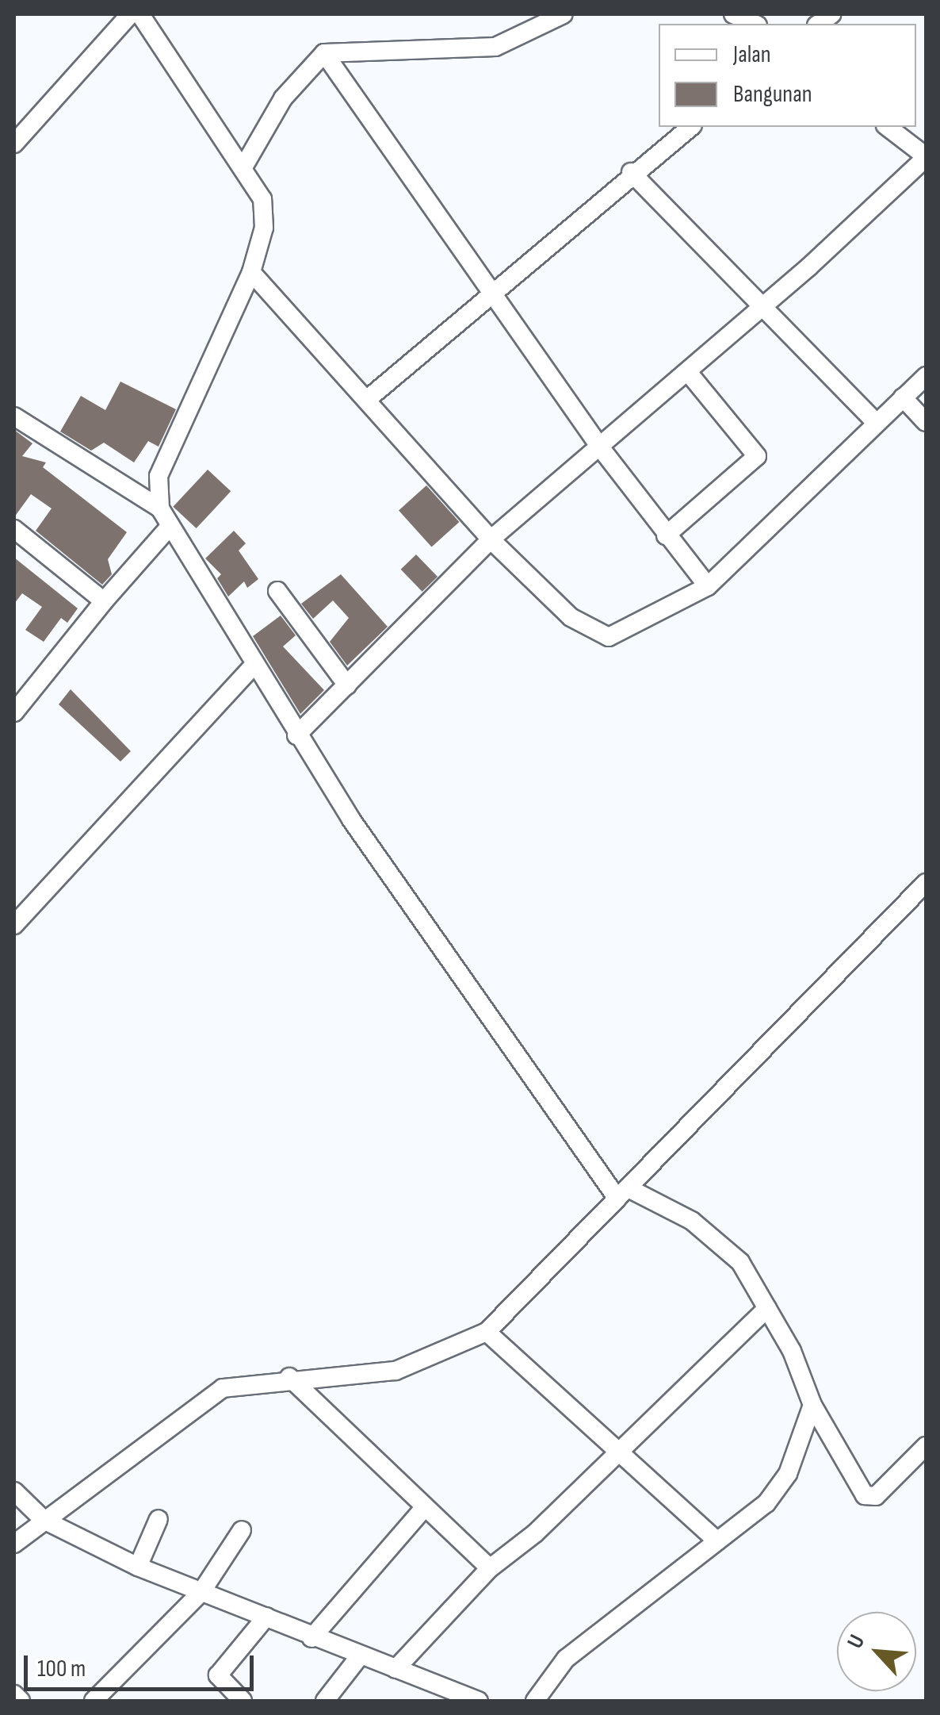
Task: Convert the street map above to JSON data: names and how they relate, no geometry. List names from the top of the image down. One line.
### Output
{"legend":["Jalan","Bangunan"],"scale_bar":"100 m","north":"top left"}
